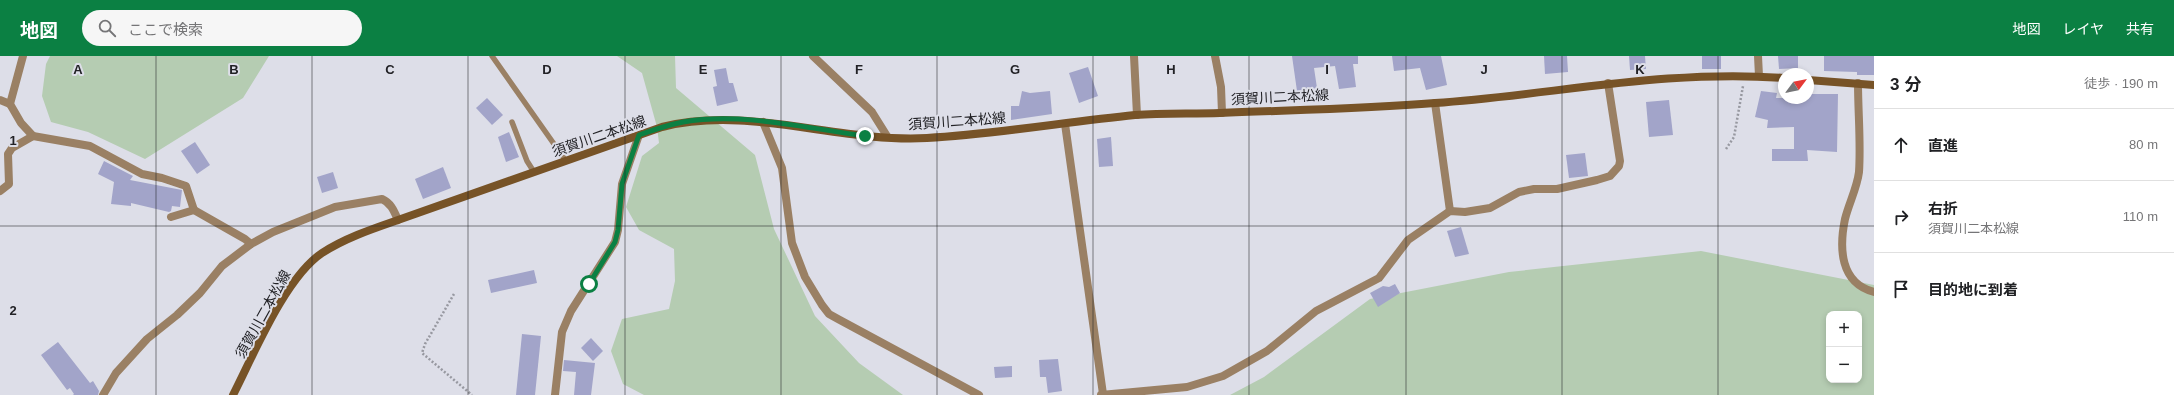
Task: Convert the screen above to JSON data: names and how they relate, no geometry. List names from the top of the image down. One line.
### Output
{"streets":{"main road":["須賀川二本松線"]},"north":"top right","page":{"header":"地図","search":"ここで検索","nav":["地図","レイヤ","共有"],"heading":["3 分","徒歩 · 190 m"],"list":[["直進","80 m"],["右折","須賀川二本松線","110 m"],"目的地に到着"],"map_buttons":["+","−"]},"grid":{"columns":["A","B","C","D","E","F","G","H","I","J","K"],"rows":["1","2"]}}
